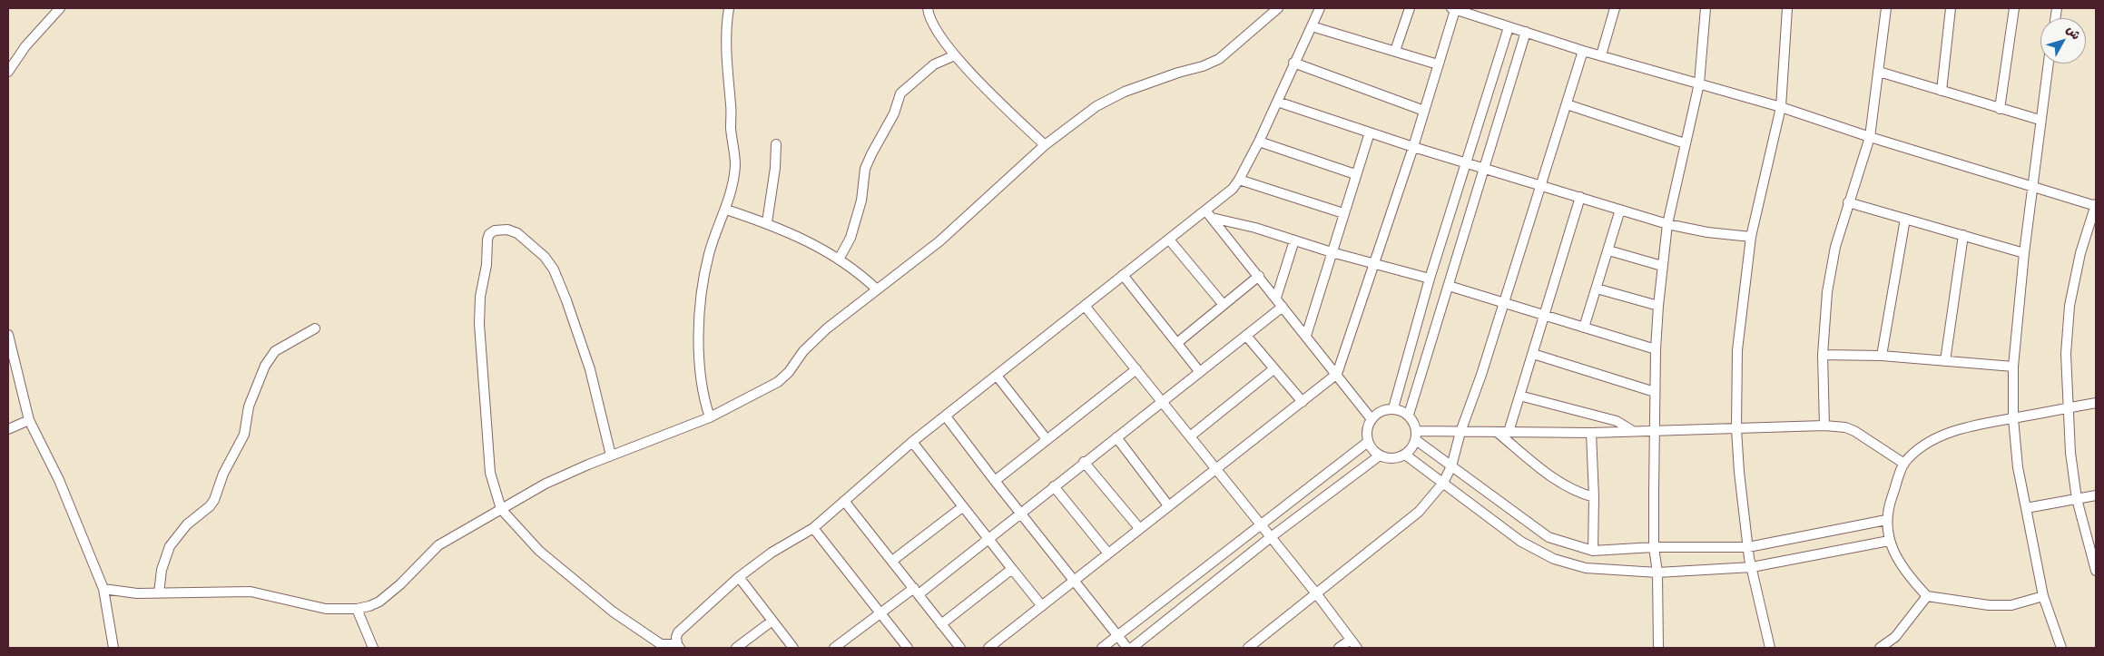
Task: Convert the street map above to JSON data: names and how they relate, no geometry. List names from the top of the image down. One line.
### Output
{"north":"top right"}
